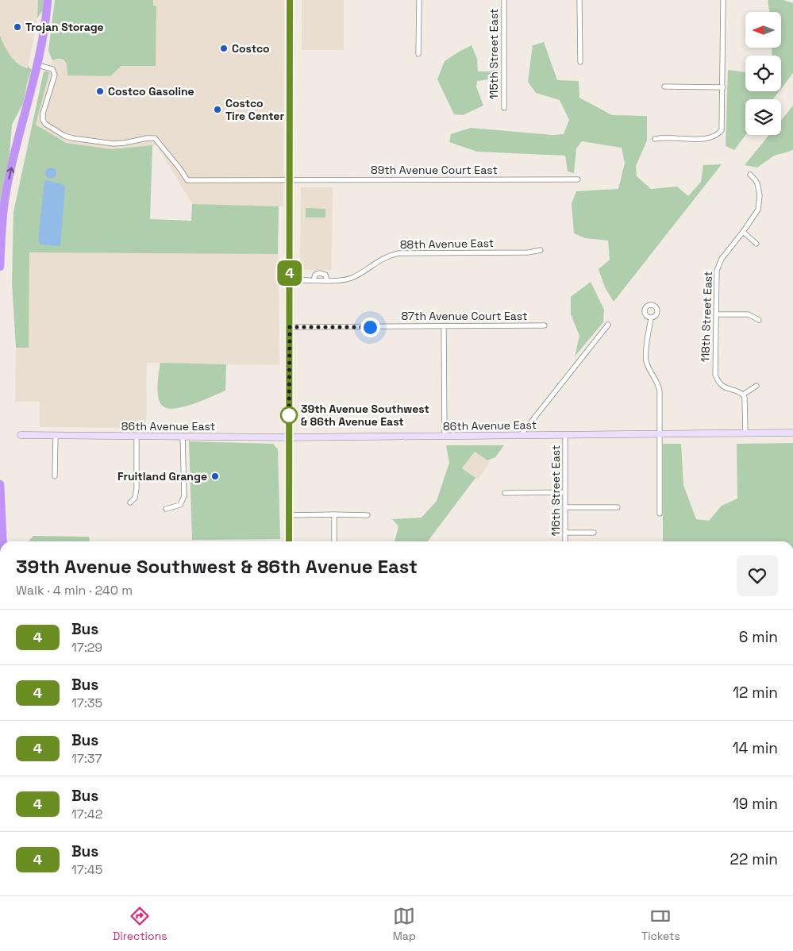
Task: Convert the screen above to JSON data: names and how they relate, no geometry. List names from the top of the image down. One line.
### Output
{"streets":{"street":["115th Street East","89th Avenue Court East","88th Avenue East","87th Avenue Court East","118th Street East","86th Avenue East","116th Street East"]},"crossings":[["86th Avenue East","116th Street East"]],"places":["Trojan Storage","Costco","Costco Gasoline","Costco Tire Center","39th Avenue Southwest & 86th Avenue East","Fruitland Grange"],"lines":["bus line 4"],"north":"left","page":{"on_map":"4","heading":["39th Avenue Southwest & 86th Avenue East","Walk · 4 min · 240 m"],"list":[{"mark":"4","name":"Bus","note":"17:29","value":"6 min"},{"mark":"4","name":"Bus","note":"17:35","value":"12 min"},{"mark":"4","name":"Bus","note":"17:37","value":"14 min"},{"mark":"4","name":"Bus","note":"17:42","value":"19 min"},{"mark":"4","name":"Bus","note":"17:45","value":"22 min"}],"tabs":["Directions","Map","Tickets"]}}
